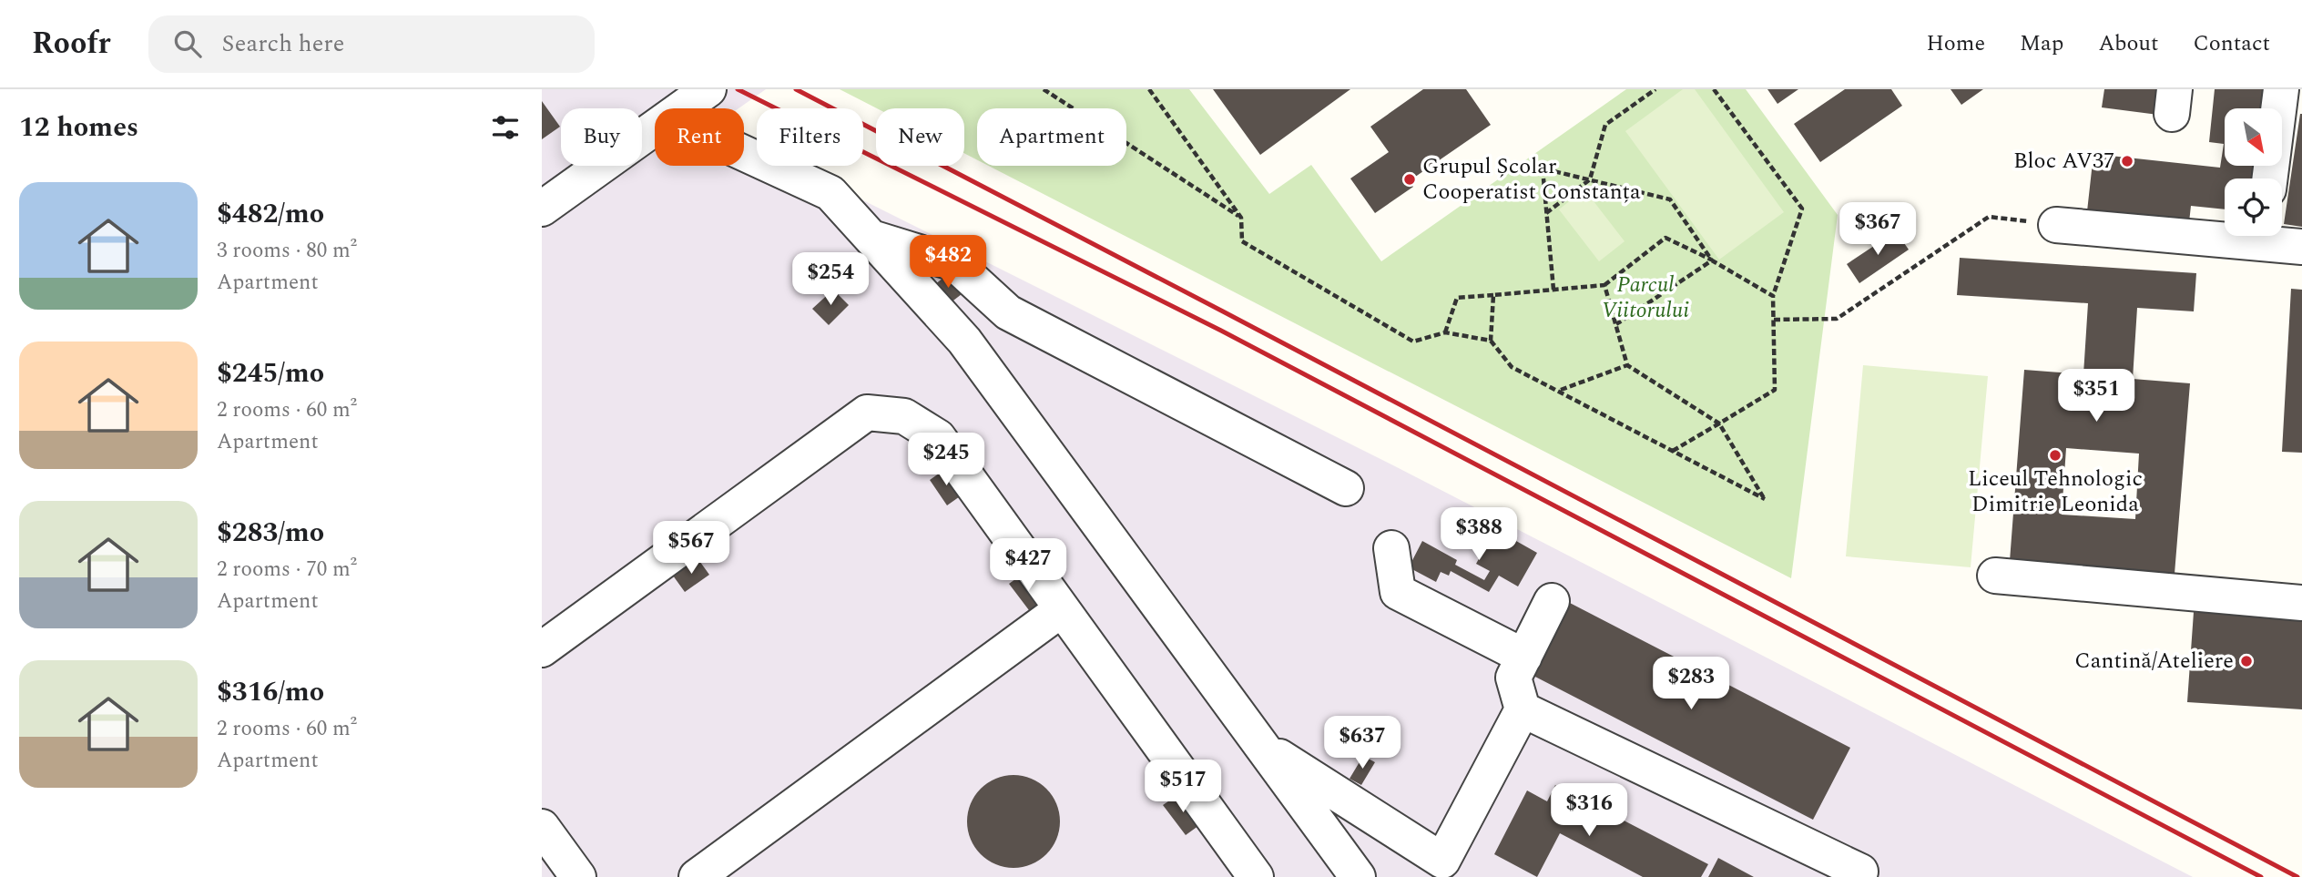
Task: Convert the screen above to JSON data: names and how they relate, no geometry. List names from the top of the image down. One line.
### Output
{"parks":["Parcul Viitorului"],"places":["Bloc AV37","Grupul Școlar Cooperatist Constanța","Liceul Tehnologic Dimitrie Leonida","Cantină/Ateliere"],"north":"bottom right","page":{"header":"Roofr","search":"Search here","nav":["Home","Map","About","Contact"],"heading":"12 homes","chip":["Buy","Rent","Filters","New","Apartment"],"list":[{"name":"$482/mo","note":"3 rooms · 80 m² · Apartment"},{"name":"$245/mo","note":"2 rooms · 60 m² · Apartment"},{"name":"$283/mo","note":"2 rooms · 70 m² · Apartment"},{"name":"$316/mo","note":"2 rooms · 60 m² · Apartment"}],"price":["$367","$482","$254","$351","$245","$388","$567","$427","$283","$637","$517","$316"]}}
